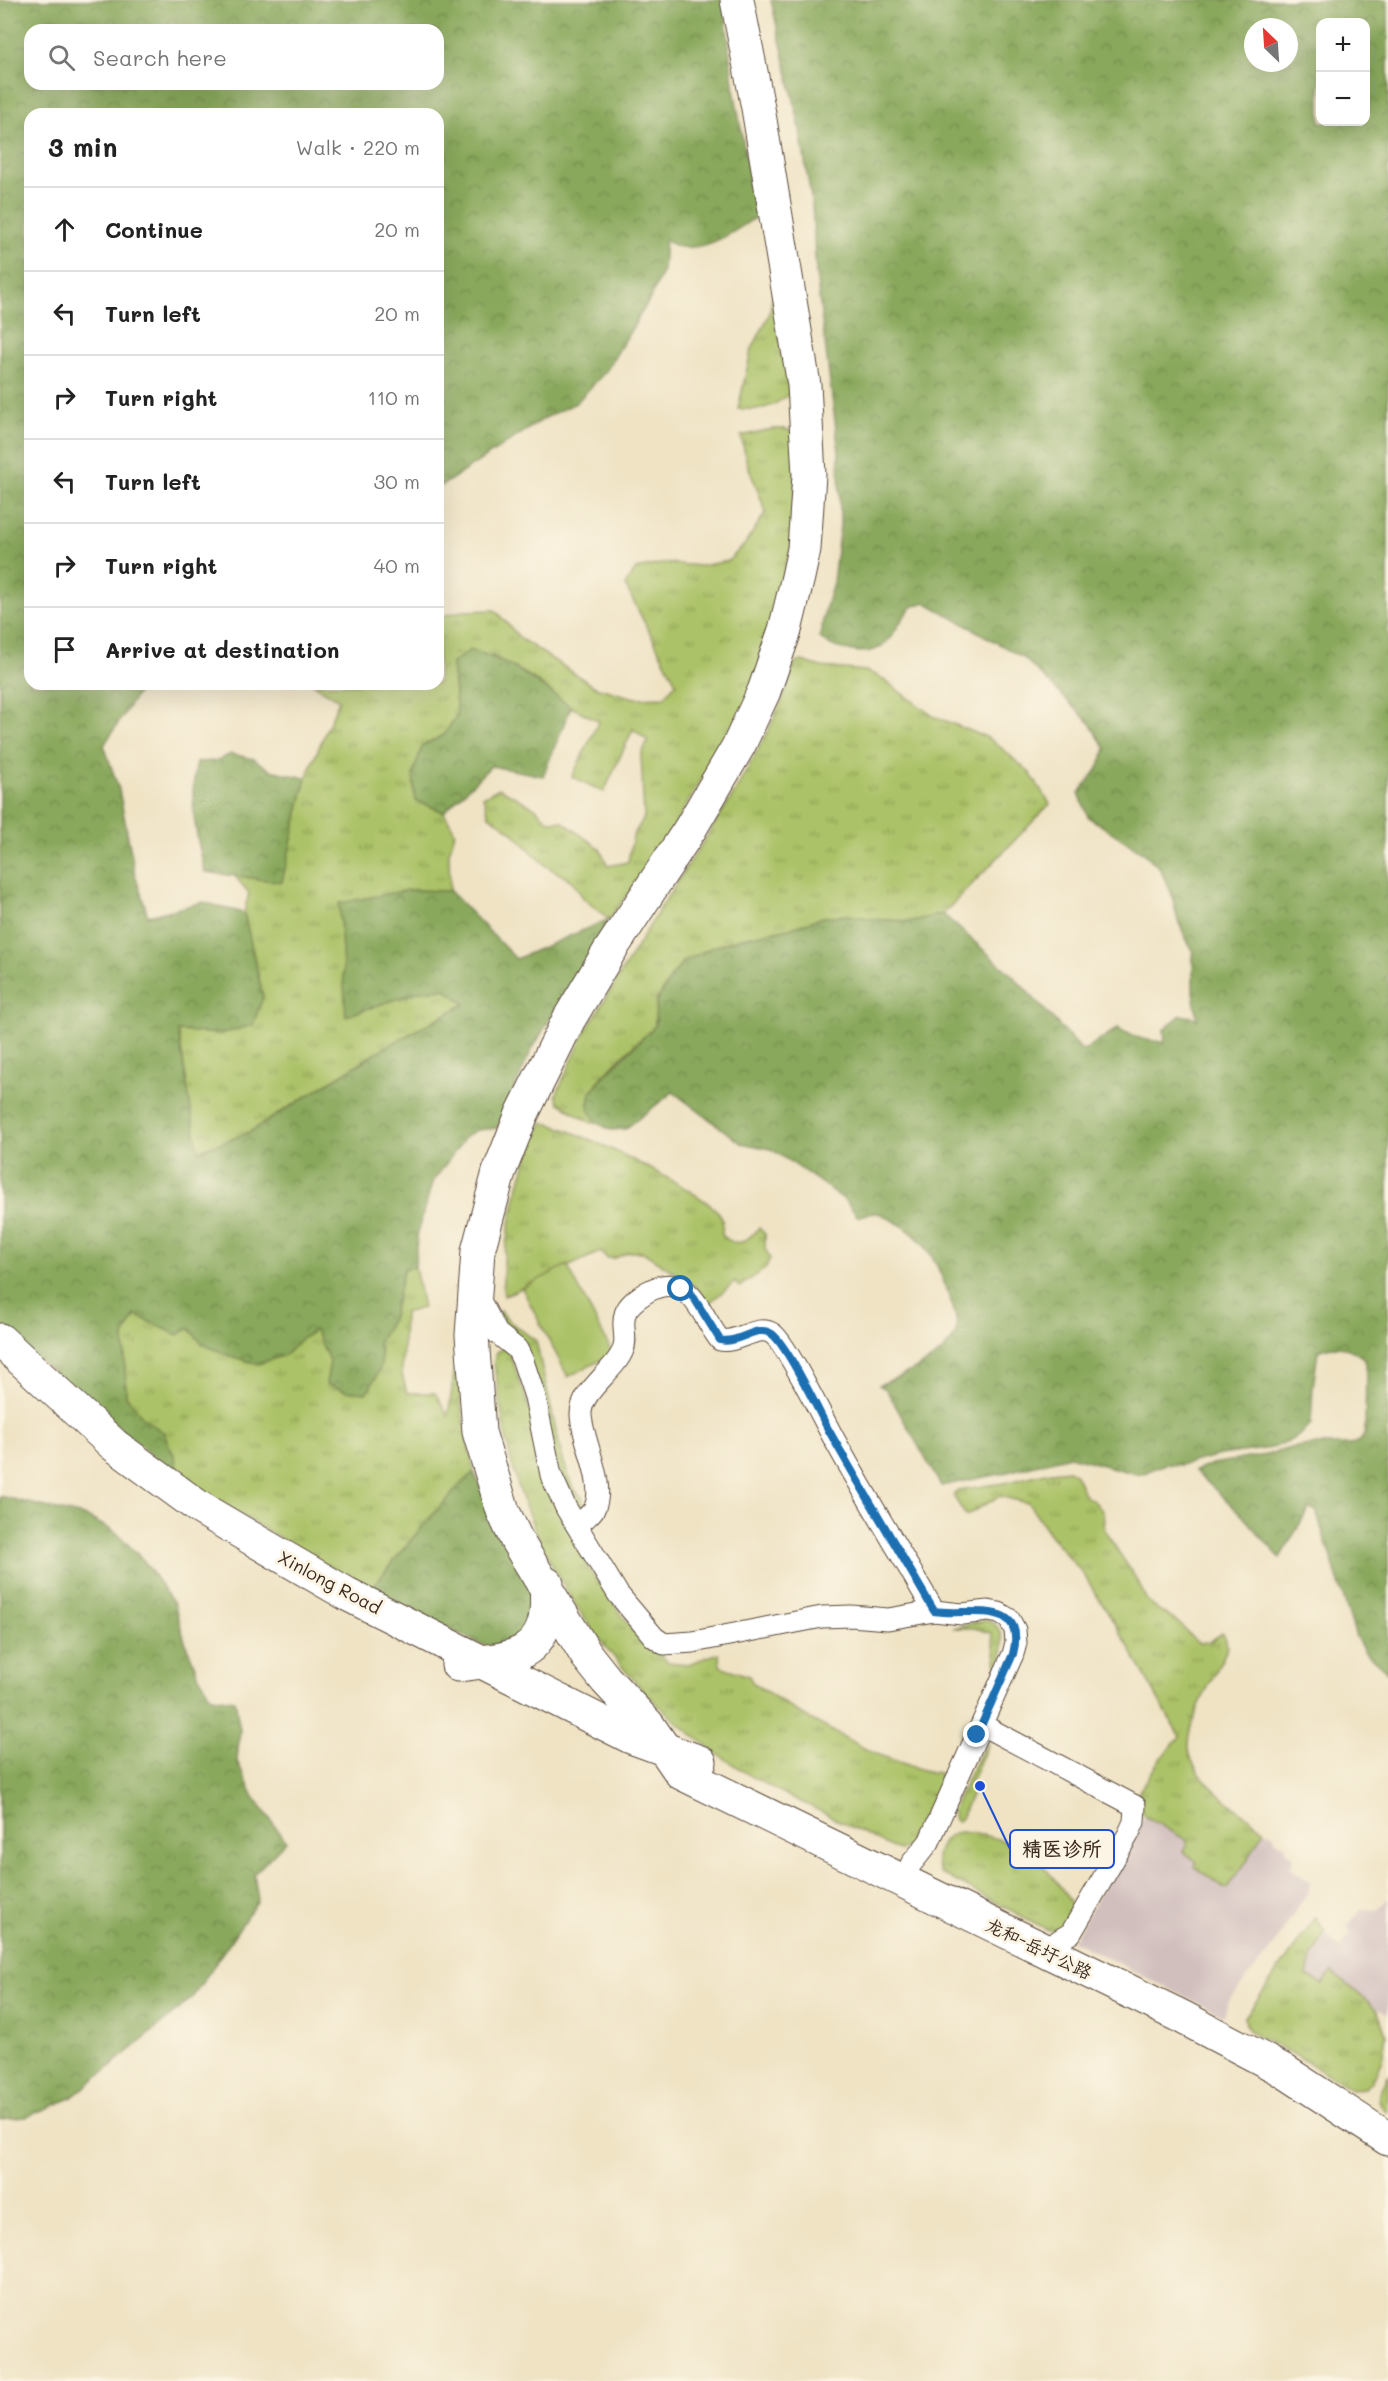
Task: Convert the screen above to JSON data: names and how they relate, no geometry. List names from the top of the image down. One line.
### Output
{"streets":{"main road":["Xinlong Road","龙和-岳圩公路"]},"crossings":[["Xinlong Road","龙和-岳圩公路"]],"places":["精医诊所"],"north":"top left","page":{"map_buttons":["+","−"],"search":"Search here","heading":["3 min","Walk · 220 m"],"list":[["Continue","20 m"],["Turn left","20 m"],["Turn right","110 m"],["Turn left","30 m"],["Turn right","40 m"],"Arrive at destination"]}}
